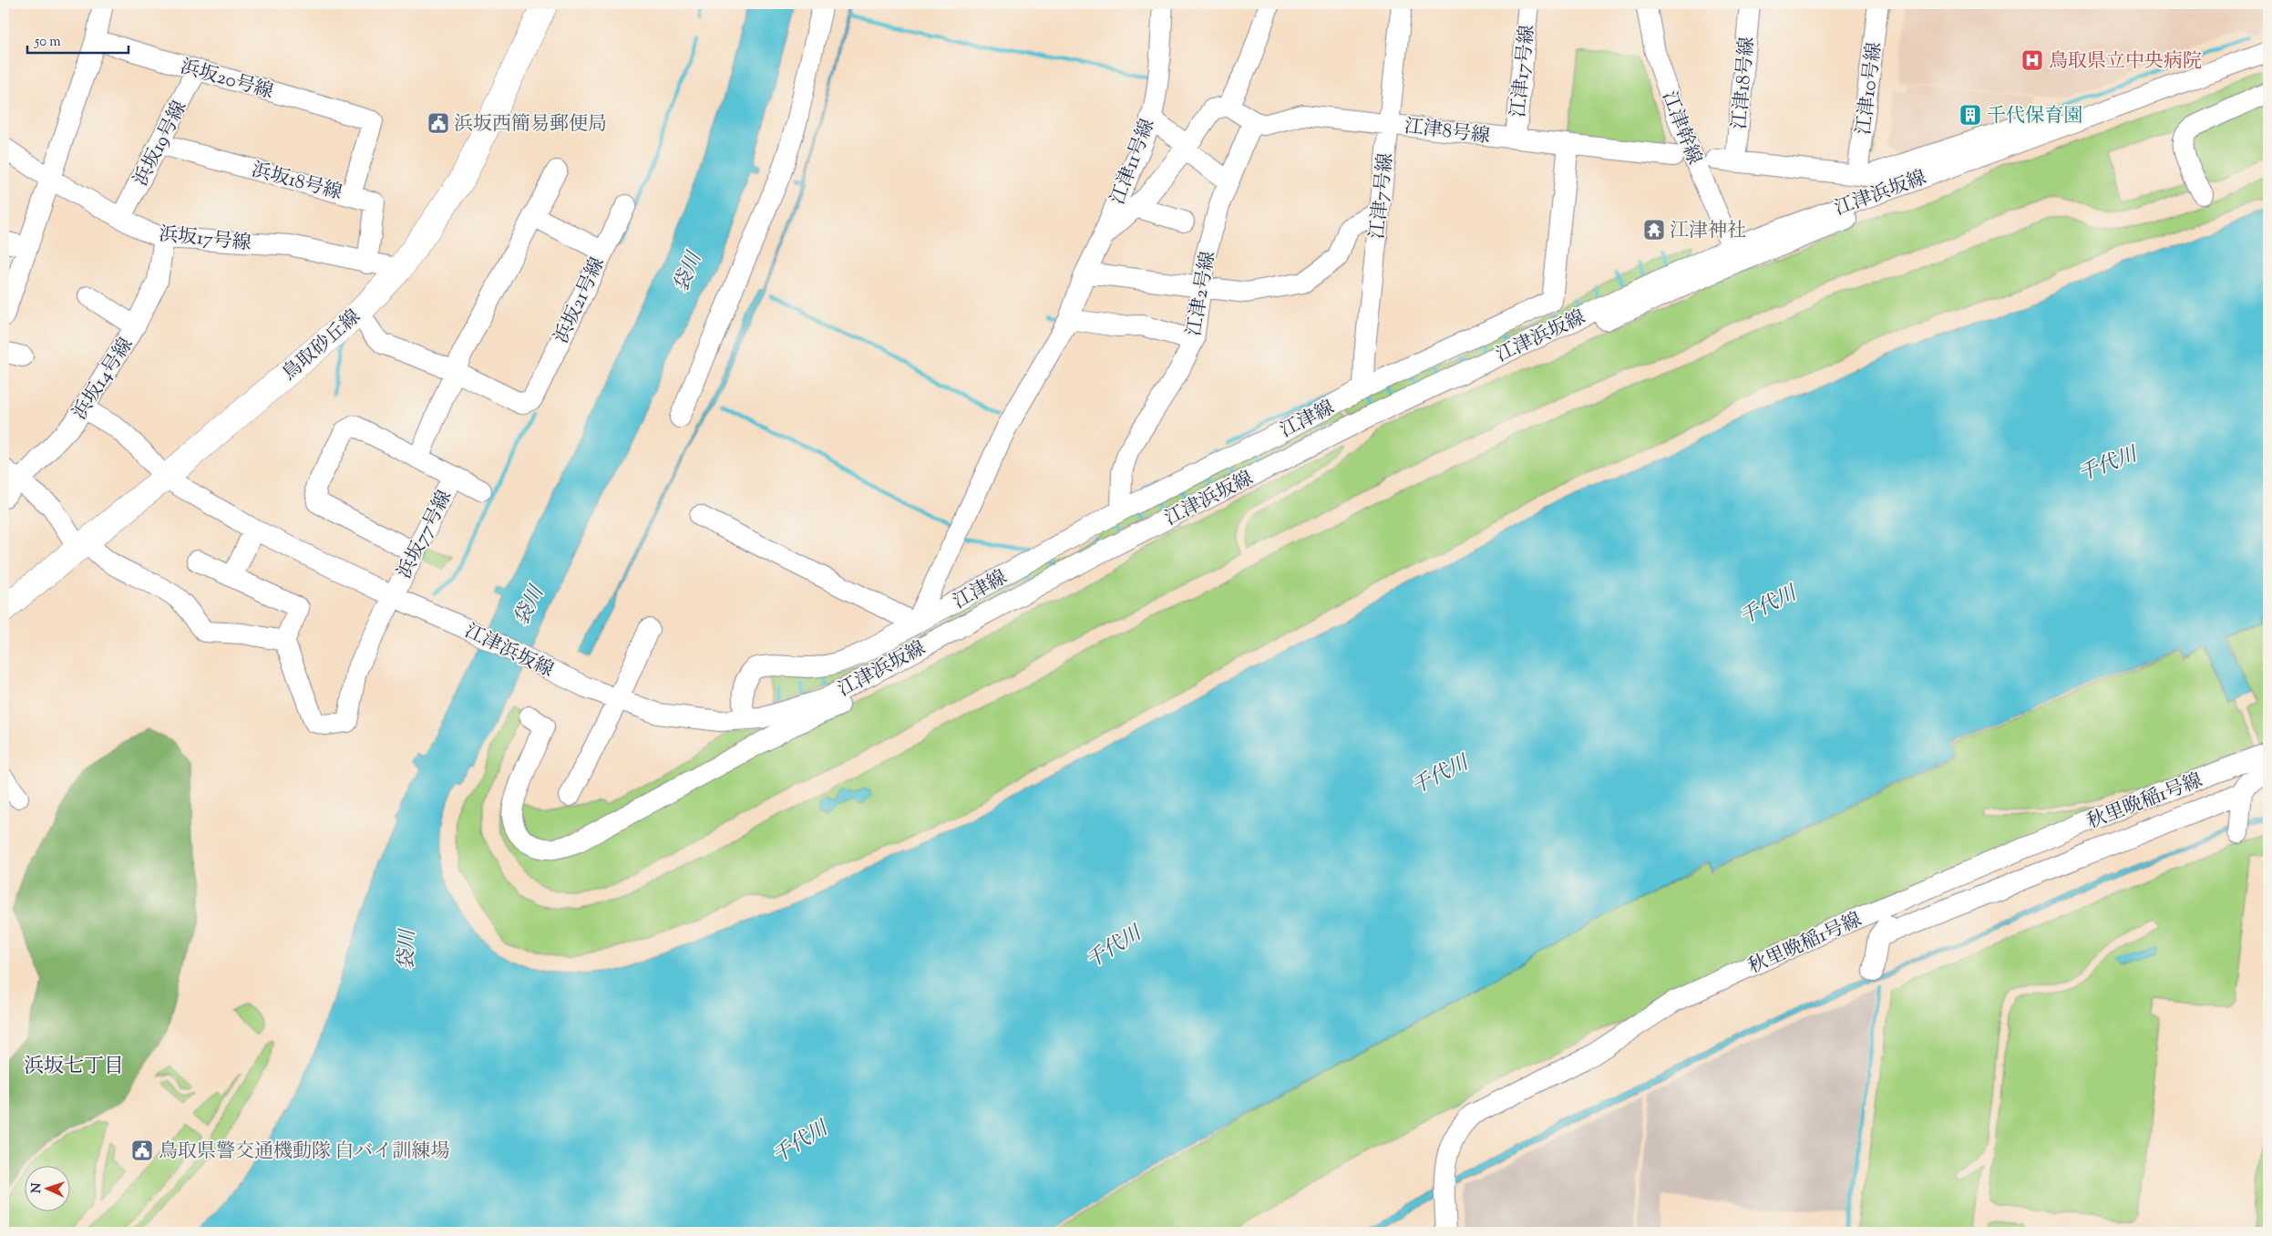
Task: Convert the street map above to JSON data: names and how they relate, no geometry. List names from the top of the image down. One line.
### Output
{"streets":{"main road":["鳥取砂丘線"],"street":["江津17号線","浜坂20号線","江津18号線","江津10号線","江津幹線","江津8号線","浜坂19号線","江津11号線","浜坂18号線","江津浜坂線","江津7号線","浜坂17号線","江津2号線","浜坂21号線","浜坂14号線","江津線","浜坂77号線","秋里晩稲1号線"]},"crossings":[["江津17号線","江津8号線"],["浜坂20号線","浜坂19号線"],["浜坂20号線","浜坂18号線"],["江津18号線","江津10号線"],["江津幹線","江津浜坂線"],["江津8号線","江津7号線"],["江津8号線","江津2号線"],["江津8号線","江津線"],["浜坂19号線","浜坂18号線"],["浜坂19号線","浜坂17号線"],["江津11号線","江津線"],["浜坂18号線","浜坂17号線"],["江津浜坂線","鳥取砂丘線"],["江津浜坂線","浜坂14号線"],["江津浜坂線","浜坂77号線"],["江津7号線","江津線"],["浜坂17号線","鳥取砂丘線"],["浜坂17号線","浜坂14号線"],["江津2号線","江津線"],["浜坂21号線","鳥取砂丘線"]],"districts":["浜坂七丁目"],"water":["袋川","千代川"],"places":{"hospital":["鳥取県立中央病院"],"building":["千代保育園"],"public building":["浜坂西簡易郵便局","鳥取県警交通機動隊 白バイ訓練場"],"temple":["江津神社"]},"scale_bar":"50 m","north":"left"}
